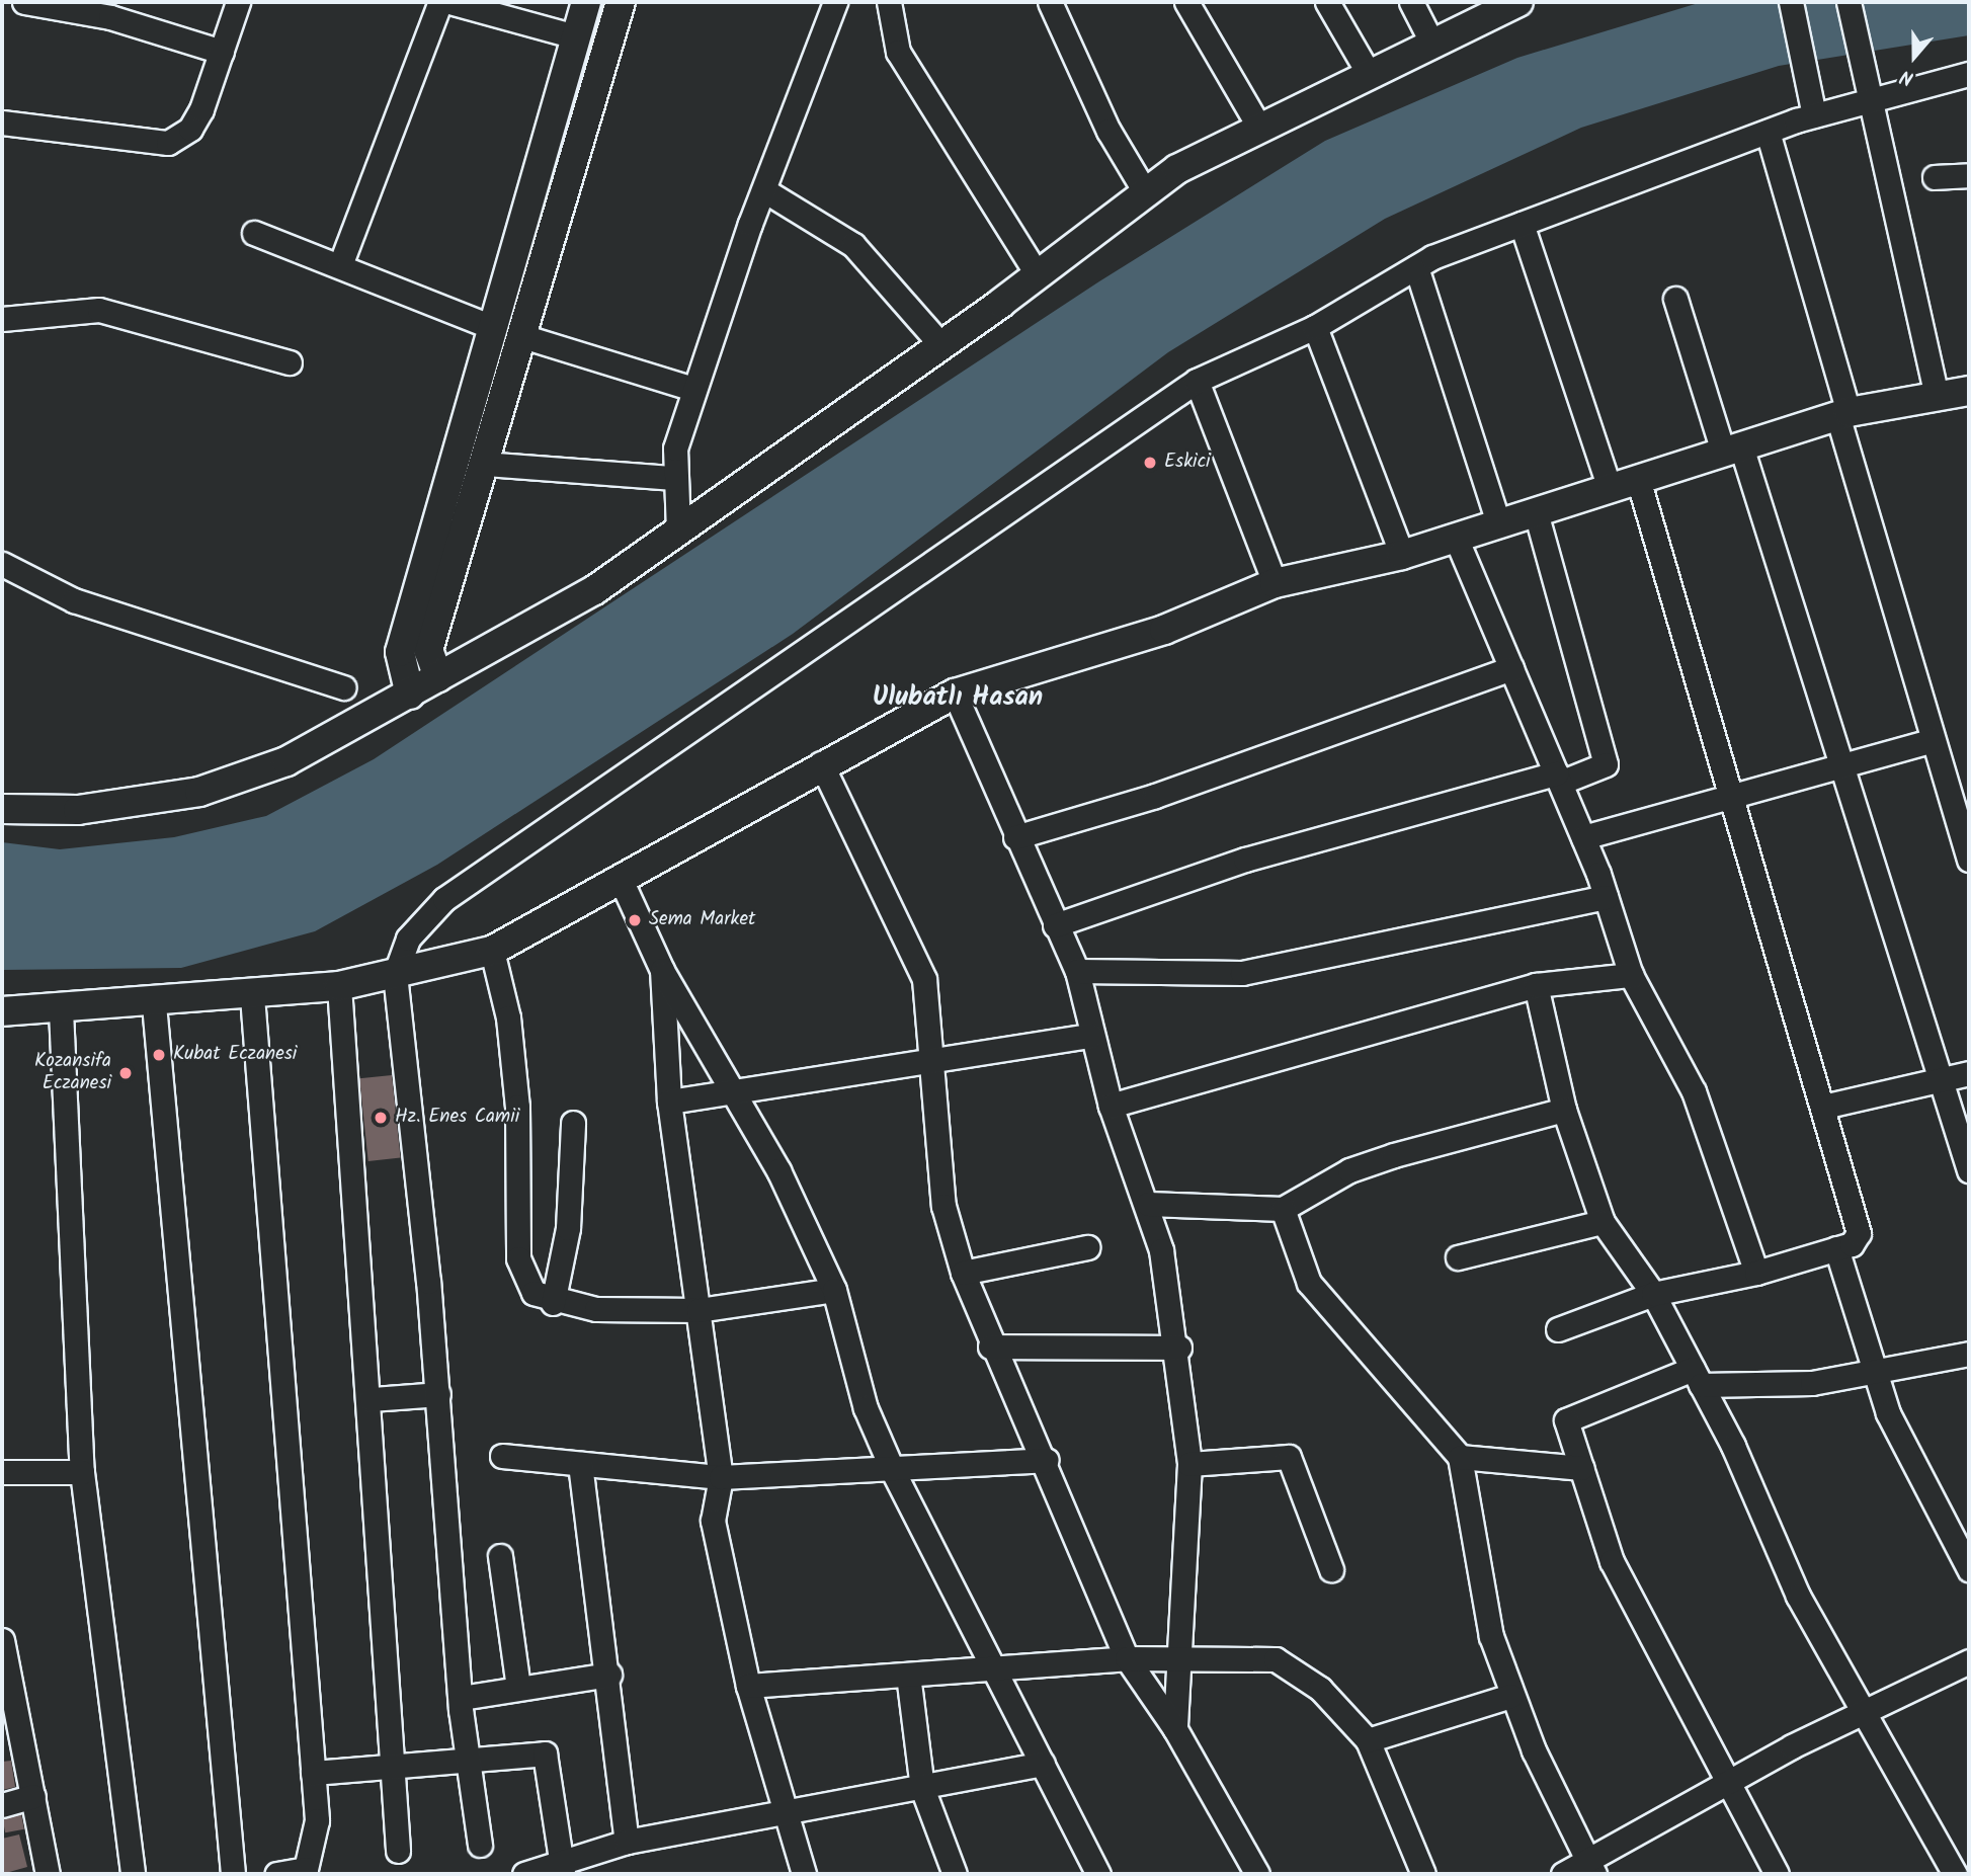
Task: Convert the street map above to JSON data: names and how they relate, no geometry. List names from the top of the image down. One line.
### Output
{"districts":["Ulubatlı Hasan"],"places":["Eskici","Sema Market","Kubat Eczanesi","Kozansifa Eczanesi","Hz. Enes Camii"],"north":"bottom"}
